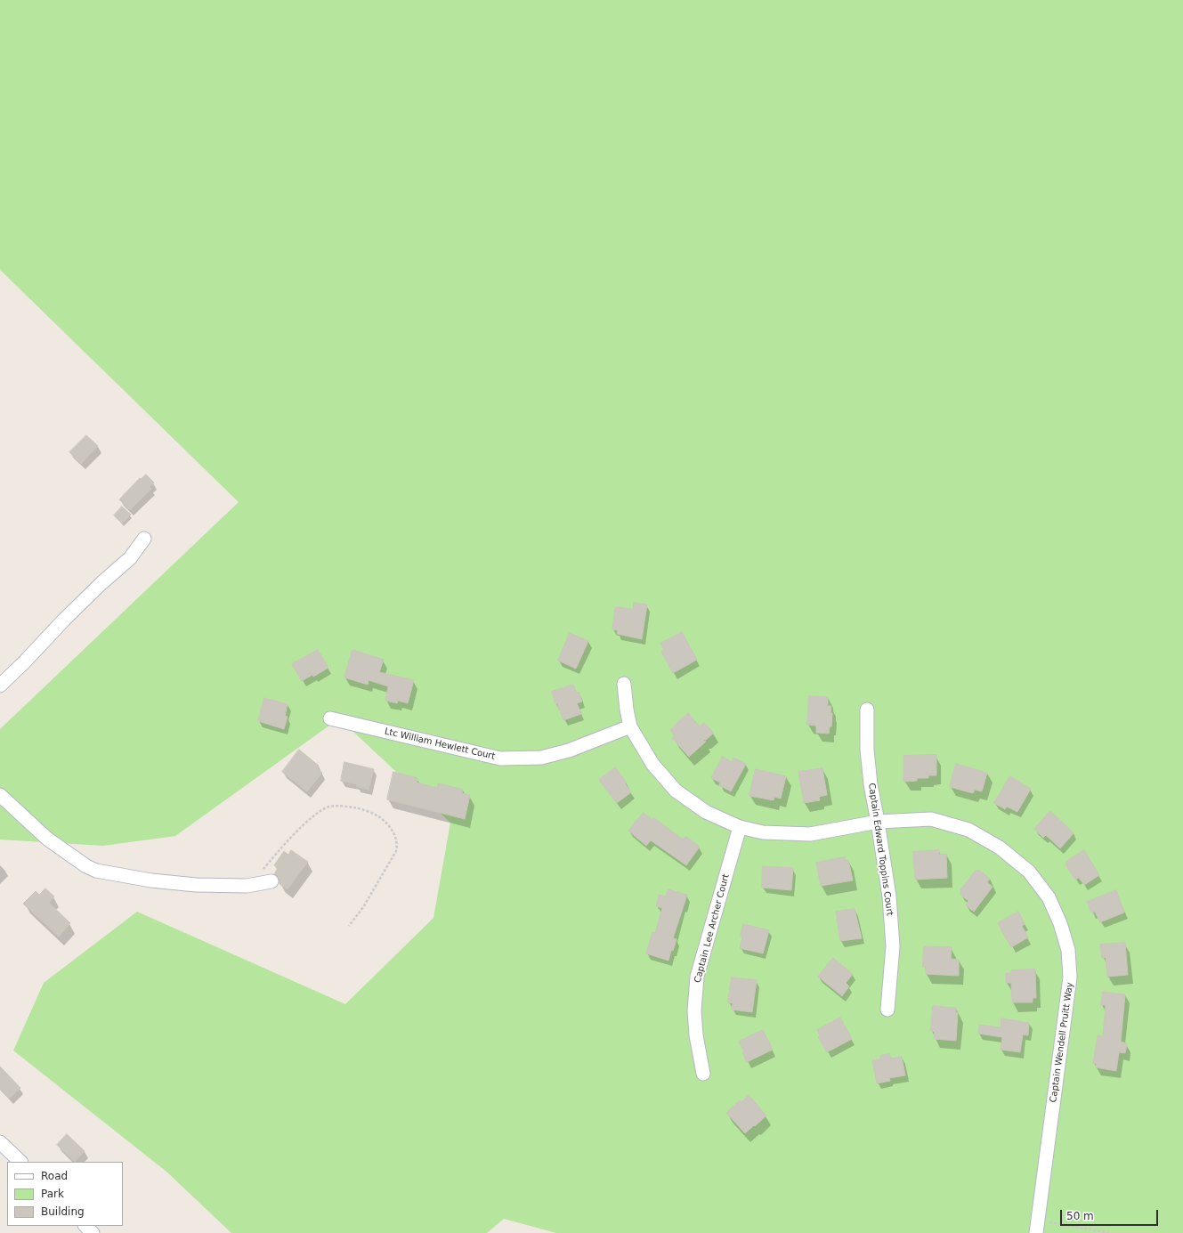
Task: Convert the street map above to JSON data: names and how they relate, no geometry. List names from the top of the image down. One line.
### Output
{"streets":{"street":["Ltc William Hewlett Court","Captain Edward Toppins Court","Captain Lee Archer Court","Captain Wendell Pruitt Way"]},"crossings":[["Ltc William Hewlett Court","Captain Wendell Pruitt Way"],["Captain Edward Toppins Court","Captain Wendell Pruitt Way"],["Captain Lee Archer Court","Captain Wendell Pruitt Way"]],"legend":["Road","Park","Building"],"scale_bar":"50 m"}
